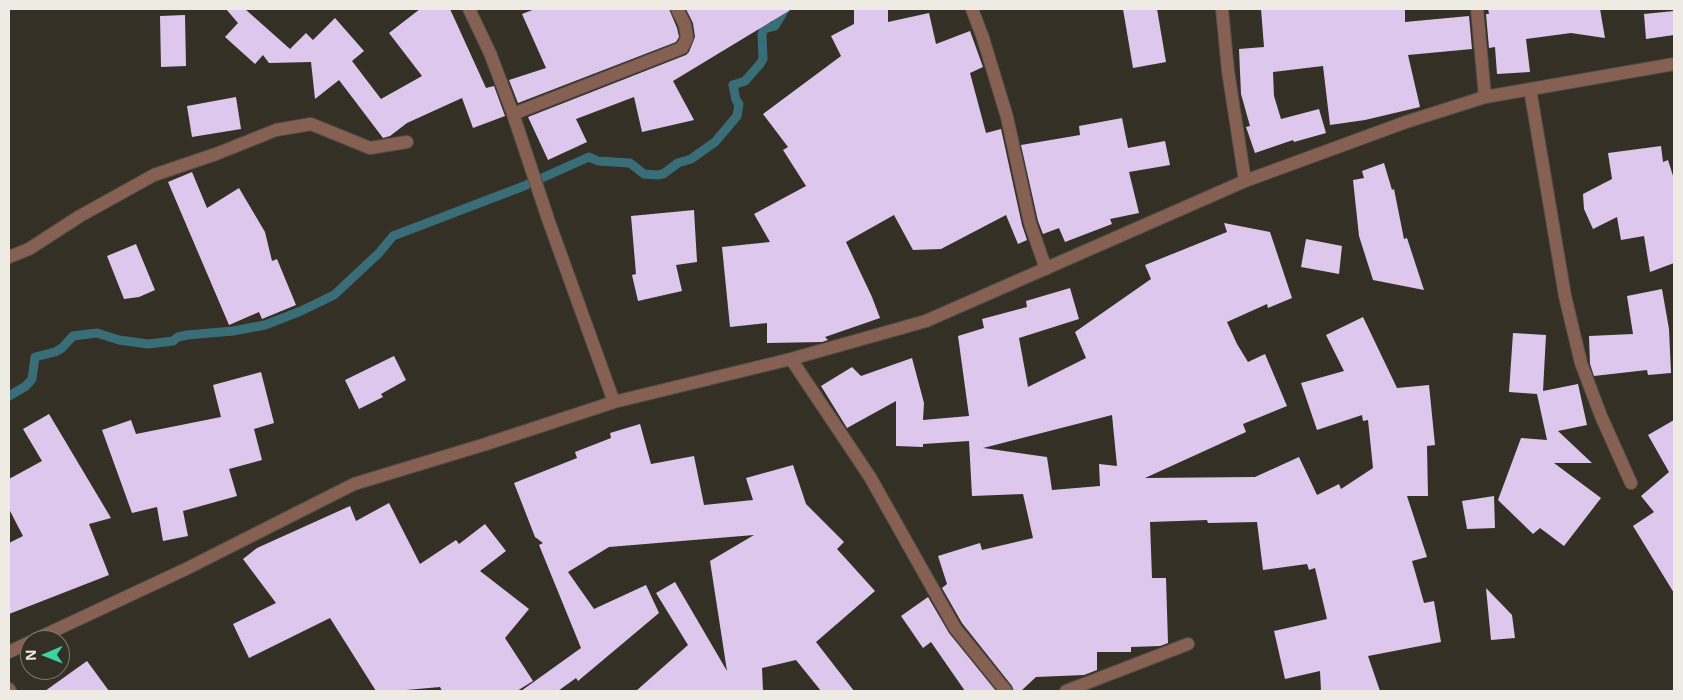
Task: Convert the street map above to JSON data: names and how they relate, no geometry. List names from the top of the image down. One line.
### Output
{"north":"left"}
